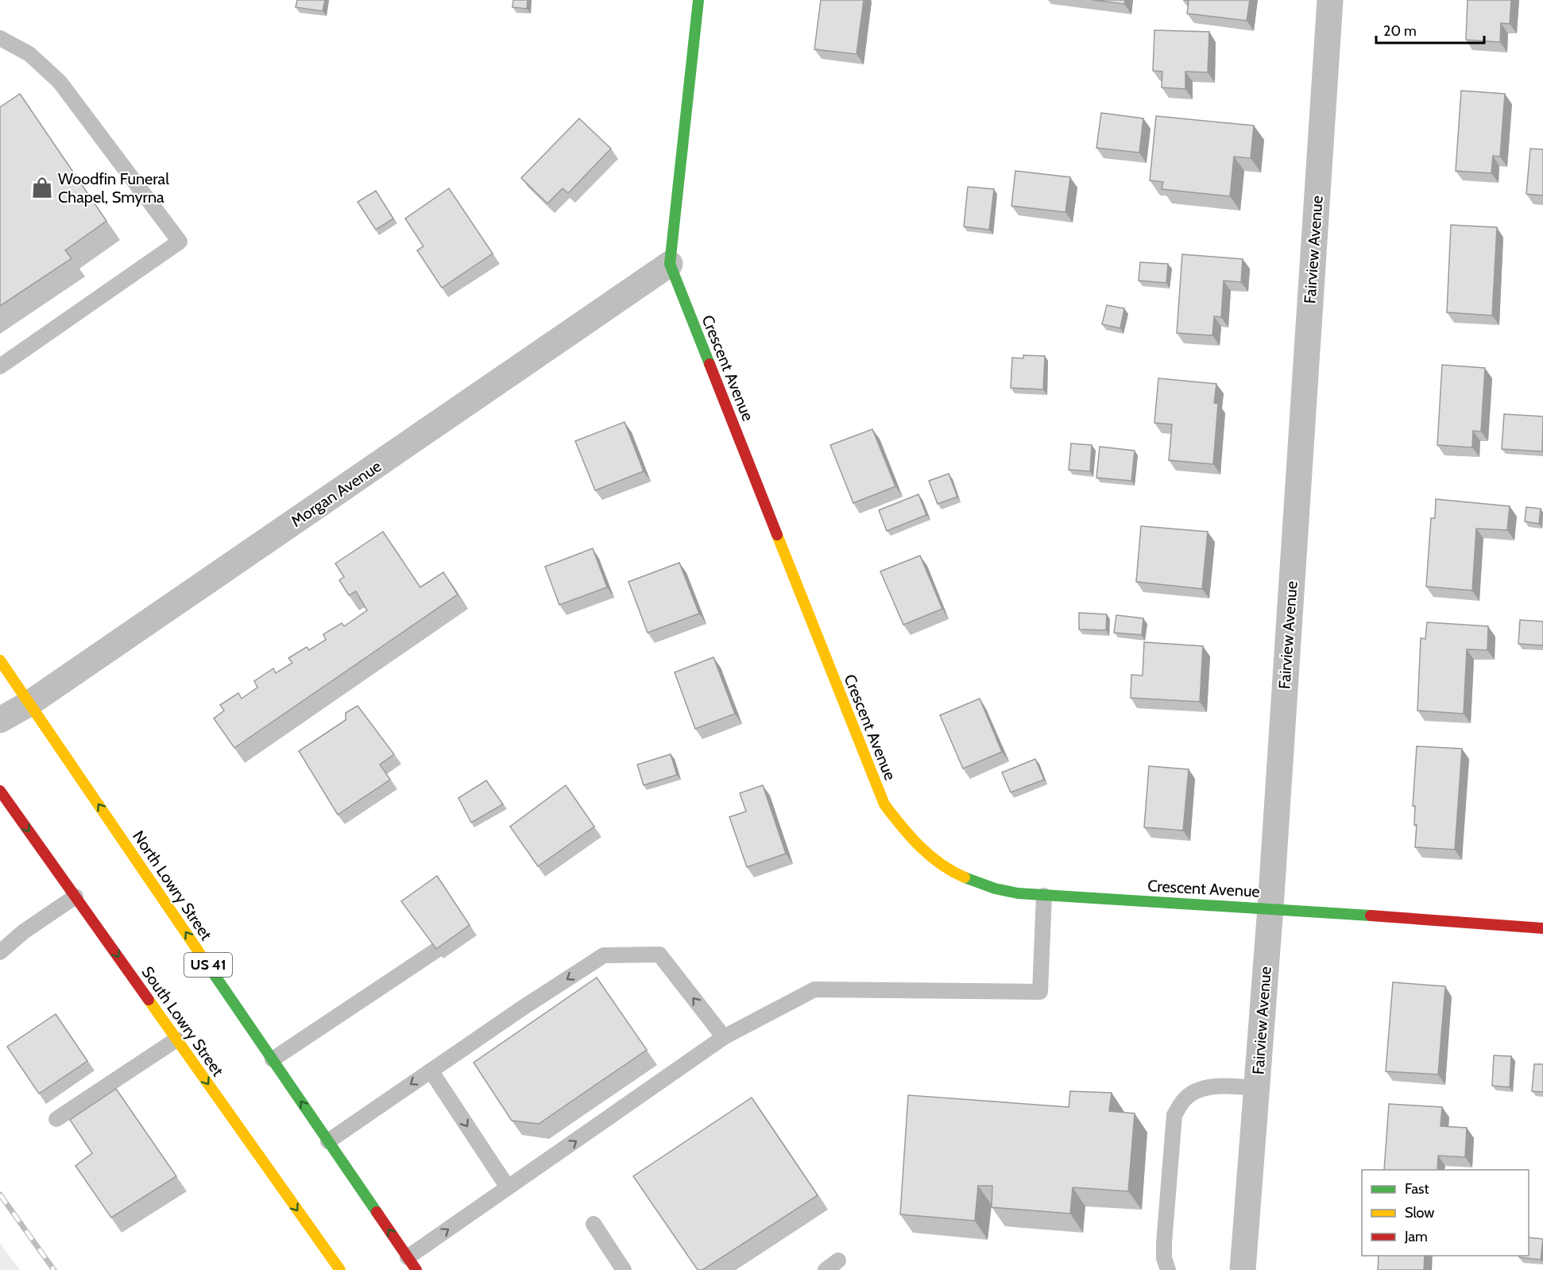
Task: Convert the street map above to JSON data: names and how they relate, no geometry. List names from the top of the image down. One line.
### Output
{"streets":{"street":["Fairview Avenue","Crescent Avenue","Morgan Avenue","North Lowry Street","US 41","South Lowry Street"]},"crossings":[["Fairview Avenue","Crescent Avenue"],["Crescent Avenue","Morgan Avenue"],["Morgan Avenue","North Lowry Street"]],"one_way":["North Lowry Street","South Lowry Street"],"places":{"shop":["Woodfin Funeral Chapel, Smyrna"]},"legend":["Fast","Slow","Jam"],"scale_bar":"20 m"}
